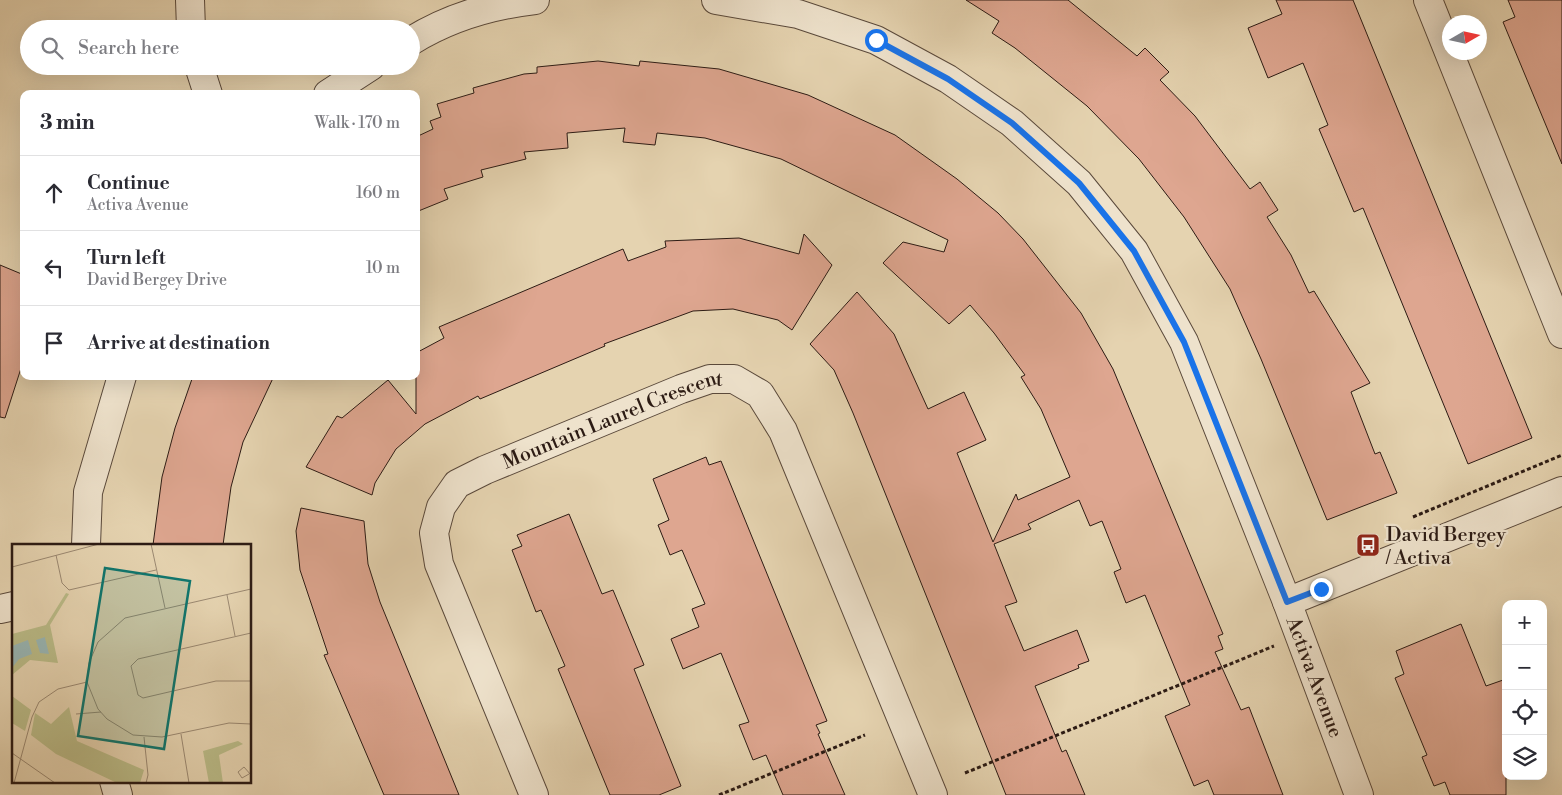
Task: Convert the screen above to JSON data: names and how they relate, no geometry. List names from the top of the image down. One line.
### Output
{"streets":{"street":["Mountain Laurel Crescent","Activa Avenue"]},"places":{"bus stop":["David Bergey / Activa"]},"north":"right","page":{"search":"Search here","heading":["3 min","Walk · 170 m"],"list":[["Continue","Activa Avenue","160 m"],["Turn left","David Bergey Drive","10 m"],"Arrive at destination"],"map_buttons":["+","−"]}}
